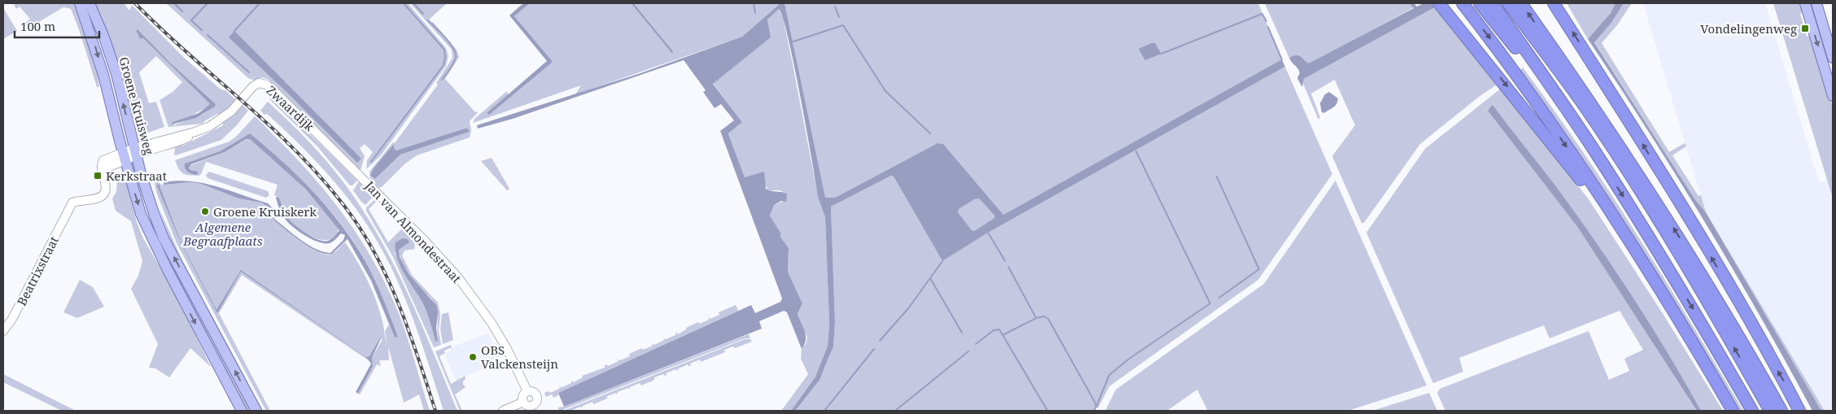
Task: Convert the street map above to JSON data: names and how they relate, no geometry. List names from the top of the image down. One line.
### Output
{"streets":{"main road":["Groene Kruisweg"],"street":["Zwaardijk","Jan van Almondestraat","Beatrixstraat"]},"crossings":[["Groene Kruisweg","Zwaardijk"],["Zwaardijk","Jan van Almondestraat"],["Zwaardijk","Beatrixstraat"]],"parks":["Algemene Begraafplaats"],"places":{"transit":["Vondelingenweg","Kerkstraat"],"other":["Groene Kruiskerk","OBS Valckensteijn"]},"scale_bar":"100 m"}
